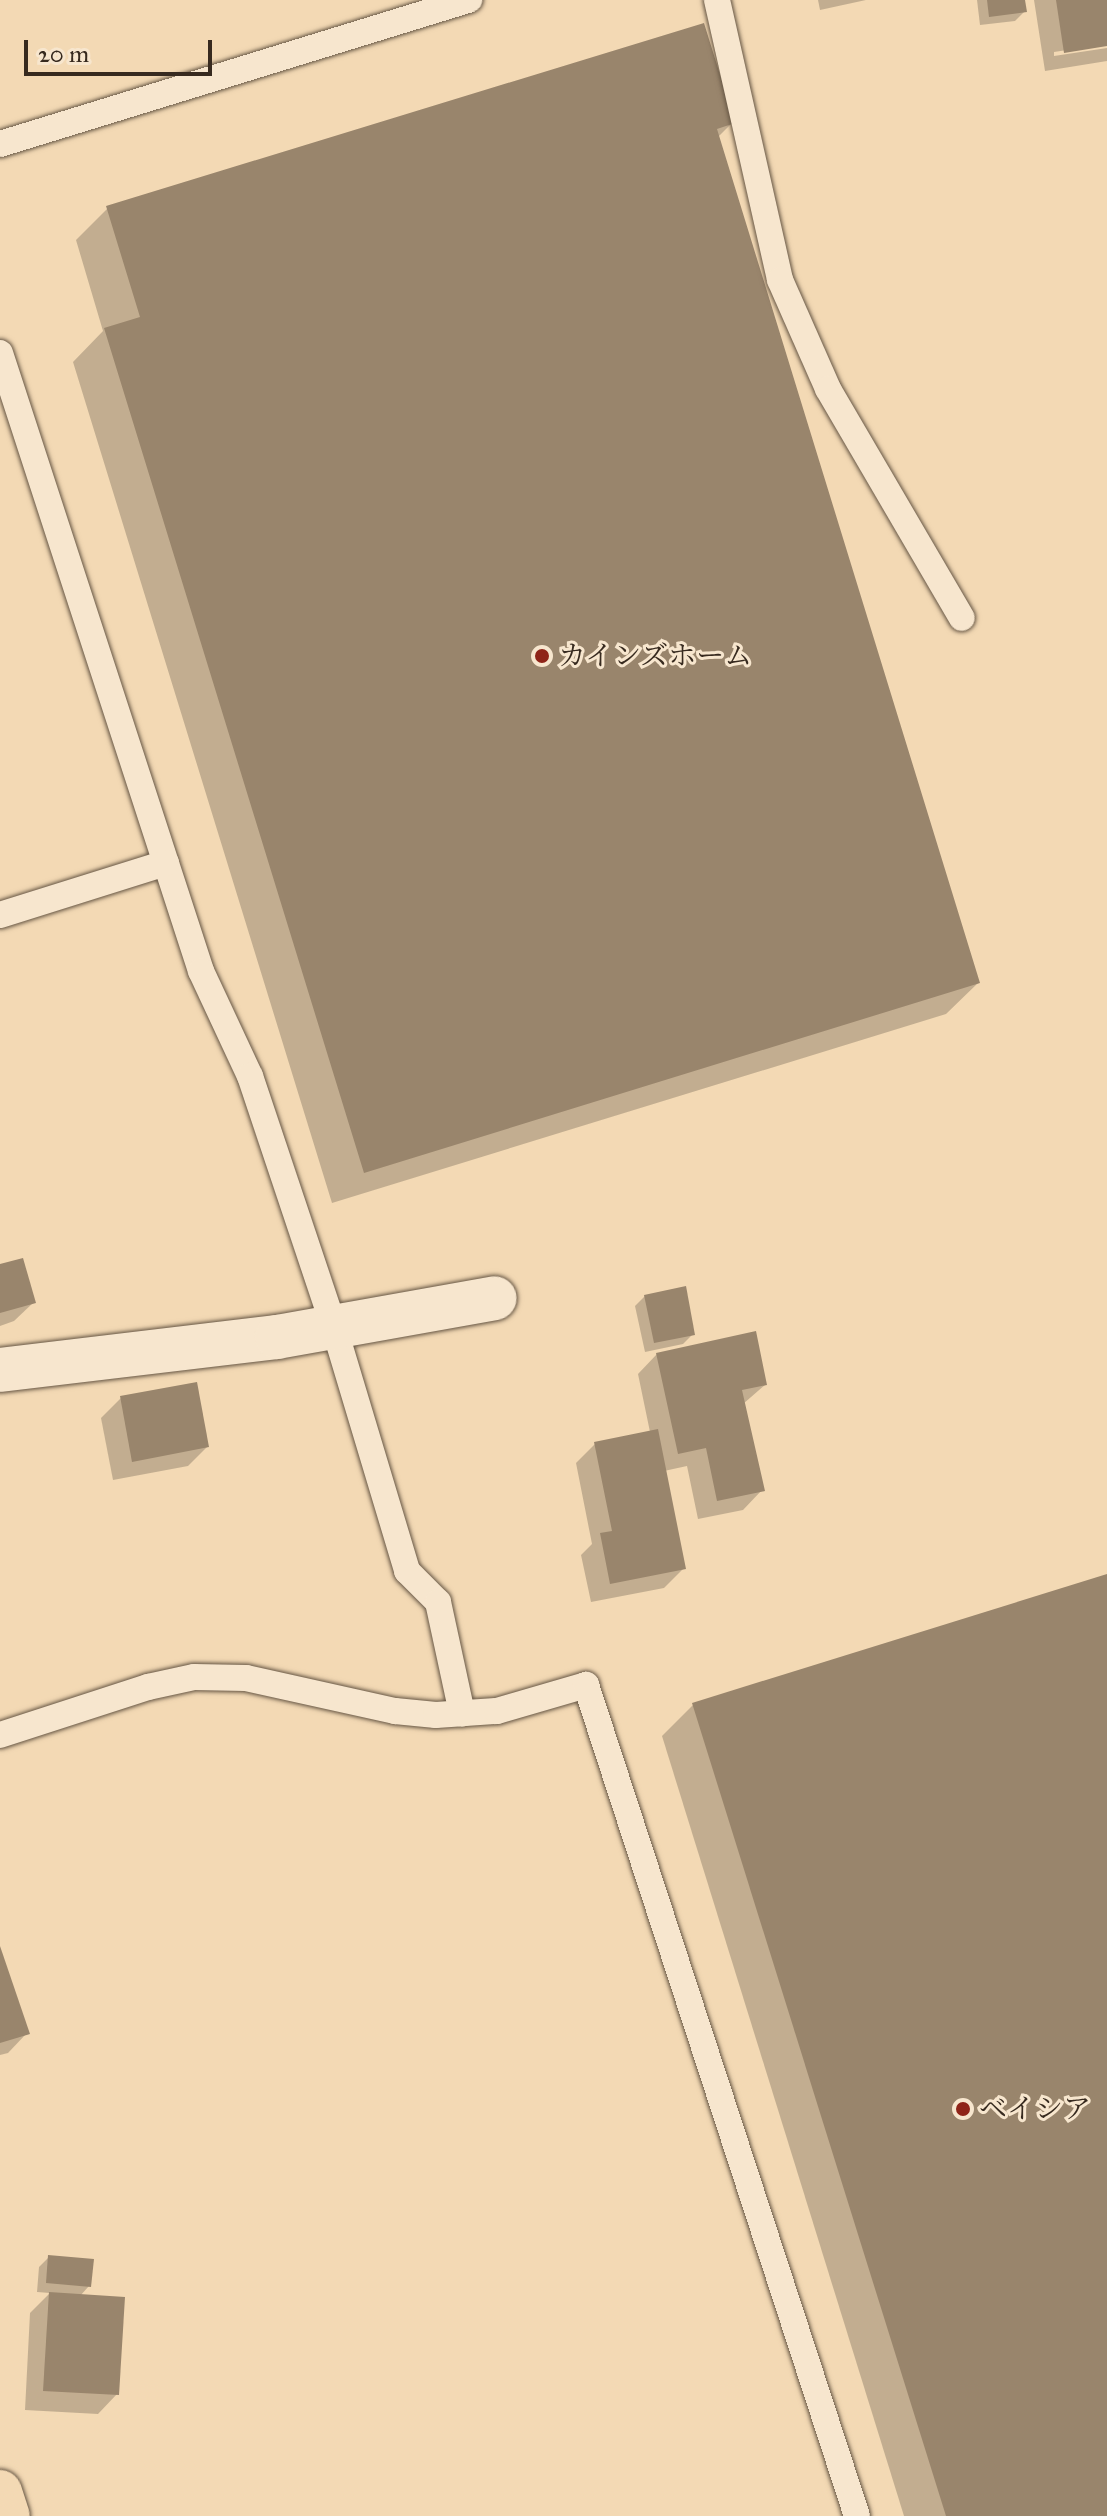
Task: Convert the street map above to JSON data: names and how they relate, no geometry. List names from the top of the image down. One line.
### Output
{"places":["カインズホーム","ベイシア"],"scale_bar":"20 m"}
